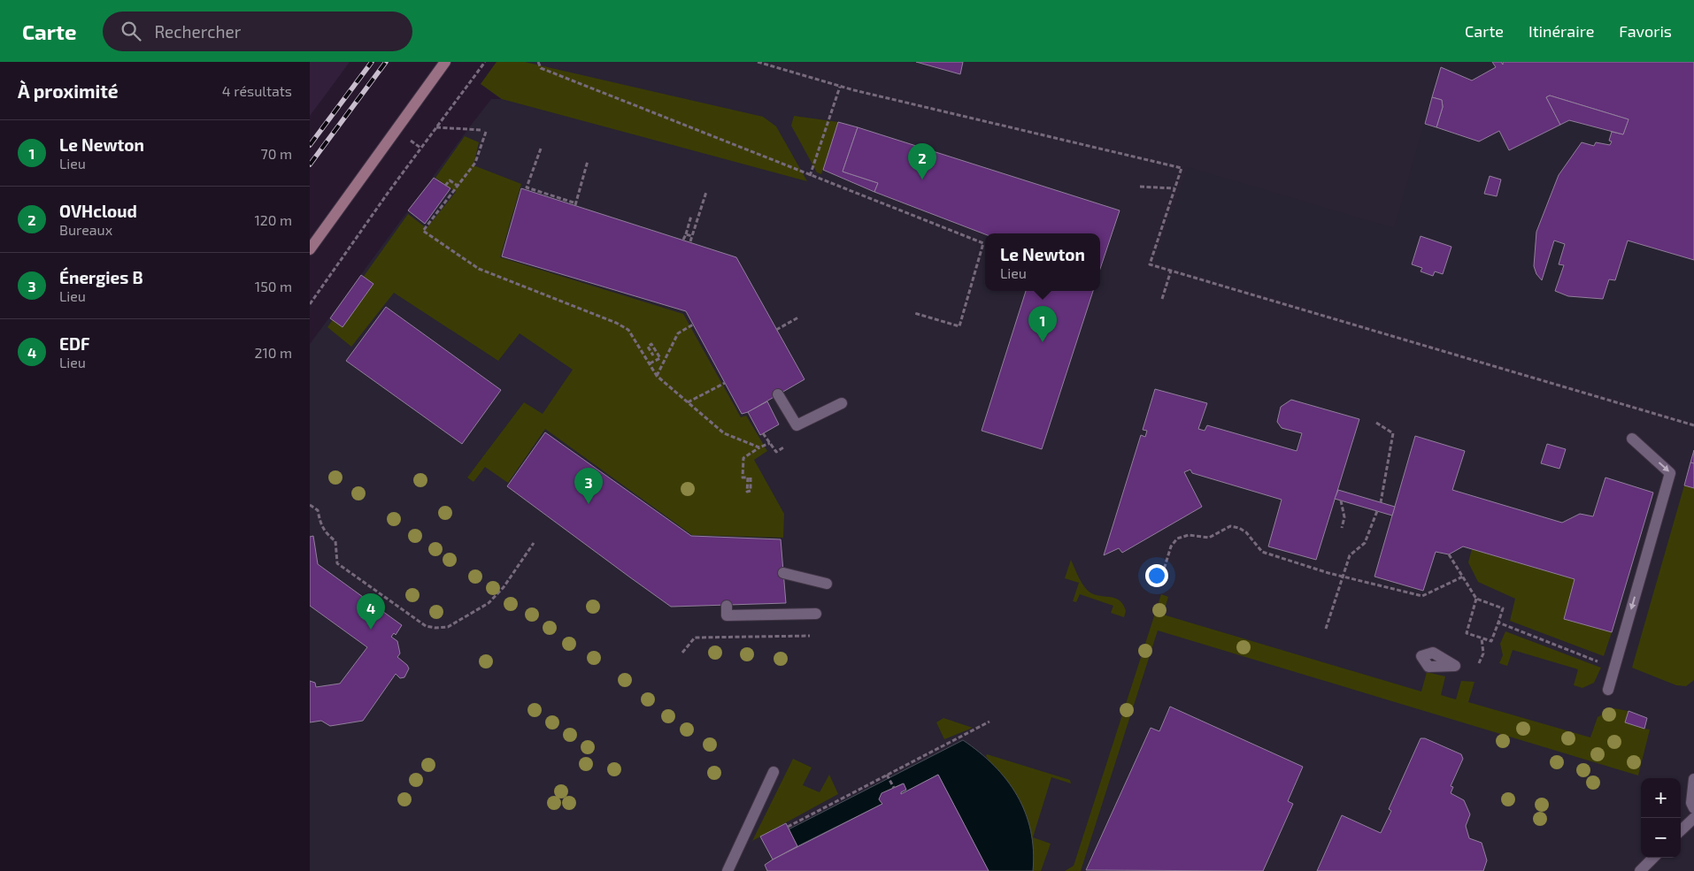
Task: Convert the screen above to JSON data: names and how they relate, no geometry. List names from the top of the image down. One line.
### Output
{"page":{"header":"Carte","search":"Rechercher","nav":["Carte","Itinéraire","Favoris"],"heading":["À proximité","4 résultats"],"list":[{"mark":"1","name":"Le Newton","note":"Lieu","value":"70 m"},{"mark":"2","name":"OVHcloud","note":"Bureaux","value":"120 m"},{"mark":"3","name":"Énergies B","note":"Lieu","value":"150 m"},{"mark":"4","name":"EDF","note":"Lieu","value":"210 m"}],"pins":["2","1","3","4"],"popup":["Le Newton","Lieu"],"map_buttons":["+","−"]}}
